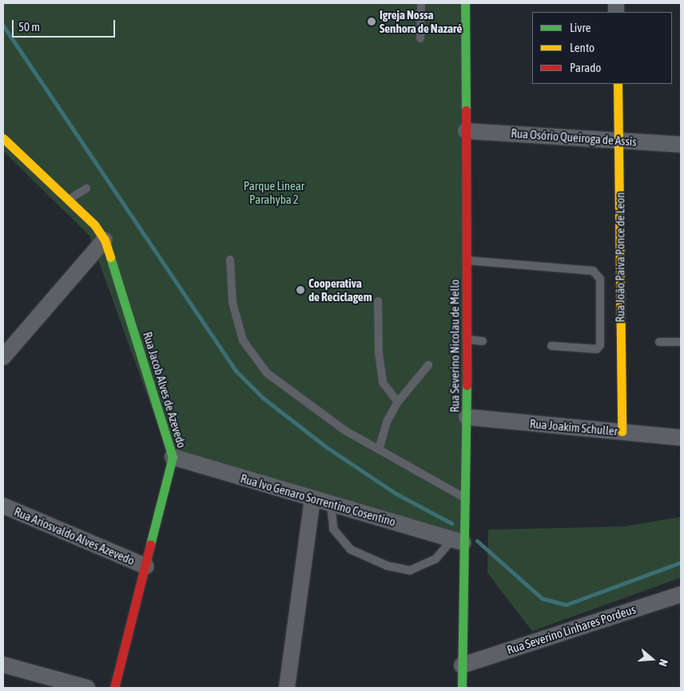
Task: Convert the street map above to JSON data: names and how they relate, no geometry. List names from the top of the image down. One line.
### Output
{"streets":{"street":["Rua Osório Queiroga de Assis","Rua João Paiva Ponce de Leon","Rua Severino Nicolau de Mello","Rua Jacob Alves de Azevedo","Rua Joakim Schuller","Rua Ivo Genaro Sorrentino Cosentino","Rua Ariosvaldo Alves Azevedo","Rua Severino Linhares Pordeus"]},"crossings":[["Rua Osório Queiroga de Assis","Rua João Paiva Ponce de Leon"],["Rua Osório Queiroga de Assis","Rua Severino Nicolau de Mello"],["Rua João Paiva Ponce de Leon","Rua Joakim Schuller"],["Rua Severino Nicolau de Mello","Rua Joakim Schuller"],["Rua Severino Nicolau de Mello","Rua Ivo Genaro Sorrentino Cosentino"],["Rua Severino Nicolau de Mello","Rua Severino Linhares Pordeus"],["Rua Jacob Alves de Azevedo","Rua Ivo Genaro Sorrentino Cosentino"],["Rua Jacob Alves de Azevedo","Rua Ariosvaldo Alves Azevedo"]],"parks":["Parque Linear Parahyba 2"],"places":["Igreja Nossa Senhora de Nazaré","Cooperativa de Reciclagem"],"legend":["Livre","Lento","Parado"],"scale_bar":"50 m","north":"right"}
